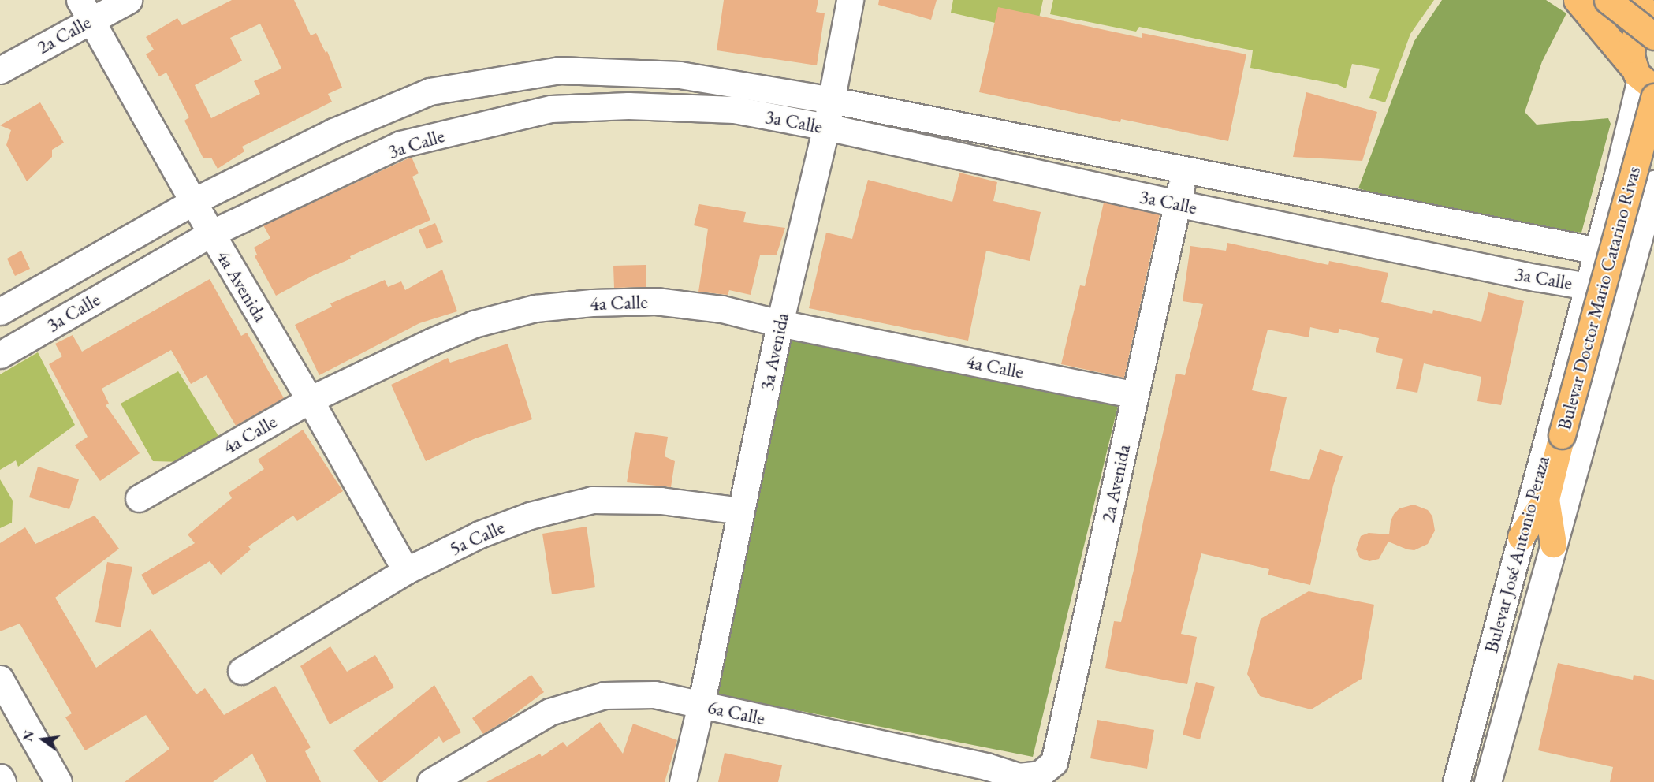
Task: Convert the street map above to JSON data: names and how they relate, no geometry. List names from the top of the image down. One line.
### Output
{"streets":{"main road":["Bulevar Doctor Mario Catarino Rivas"],"street":["2a Calle","3a Calle","4a Avenida","4a Calle","3a Avenida","2a Avenida","5a Calle","Bulevar José Antonio Peraza","6a Calle"]},"crossings":[["2a Calle","4a Avenida"],["3a Calle","4a Avenida"],["3a Calle","3a Avenida"],["3a Calle","2a Avenida"],["3a Calle","Bulevar José Antonio Peraza"],["4a Avenida","4a Calle"],["4a Avenida","5a Calle"],["Bulevar Doctor Mario Catarino Rivas","Bulevar José Antonio Peraza"],["4a Calle","3a Avenida"],["4a Calle","2a Avenida"],["3a Avenida","5a Calle"],["3a Avenida","6a Calle"],["2a Avenida","6a Calle"]],"north":"left"}
